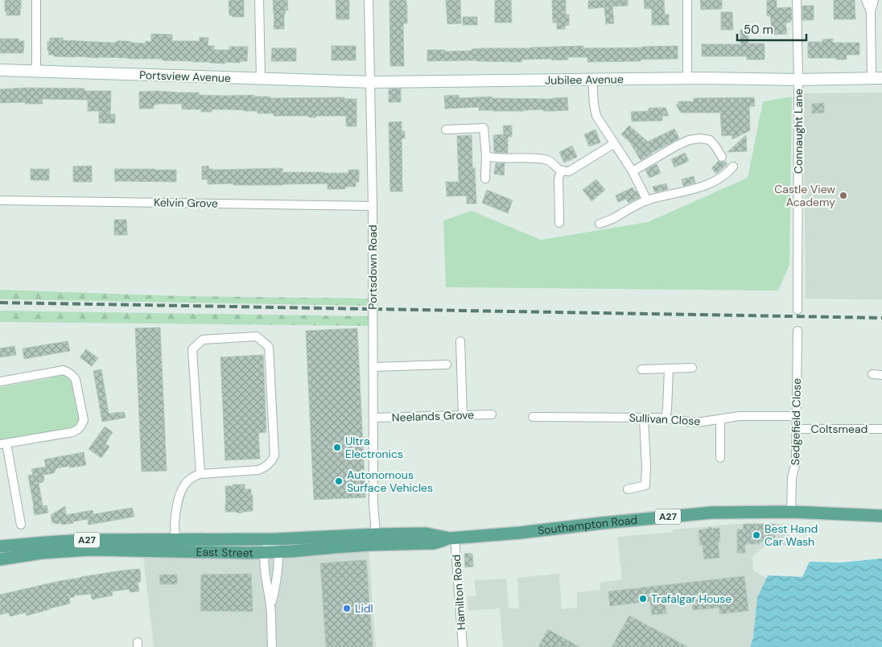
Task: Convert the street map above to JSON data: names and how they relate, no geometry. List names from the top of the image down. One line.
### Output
{"streets":{"main road":["A27","Southampton Road","East Street"],"street":["Portsview Avenue","Jubilee Avenue","Connaught Lane","Kelvin Grove","Portsdown Road","Neelands Grove","Sullivan Close","Sedgefield Close","Coltsmead","Hamilton Road"]},"crossings":[["Portsview Avenue","Jubilee Avenue"],["Portsview Avenue","Portsdown Road"],["Jubilee Avenue","Connaught Lane"],["Jubilee Avenue","Portsdown Road"],["Kelvin Grove","Portsdown Road"],["Portsdown Road","Neelands Grove"],["Portsdown Road","Southampton Road"],["Sullivan Close","Sedgefield Close"],["Sedgefield Close","Coltsmead"],["Sedgefield Close","Southampton Road"],["Southampton Road","East Street"],["Southampton Road","Hamilton Road"],["East Street","Hamilton Road"]],"places":["Castle View Academy","Ultra Electronics","Autonomous Surface Vehicles","Best Hand Car Wash","Trafalgar House","Lidl"],"scale_bar":"50 m"}
